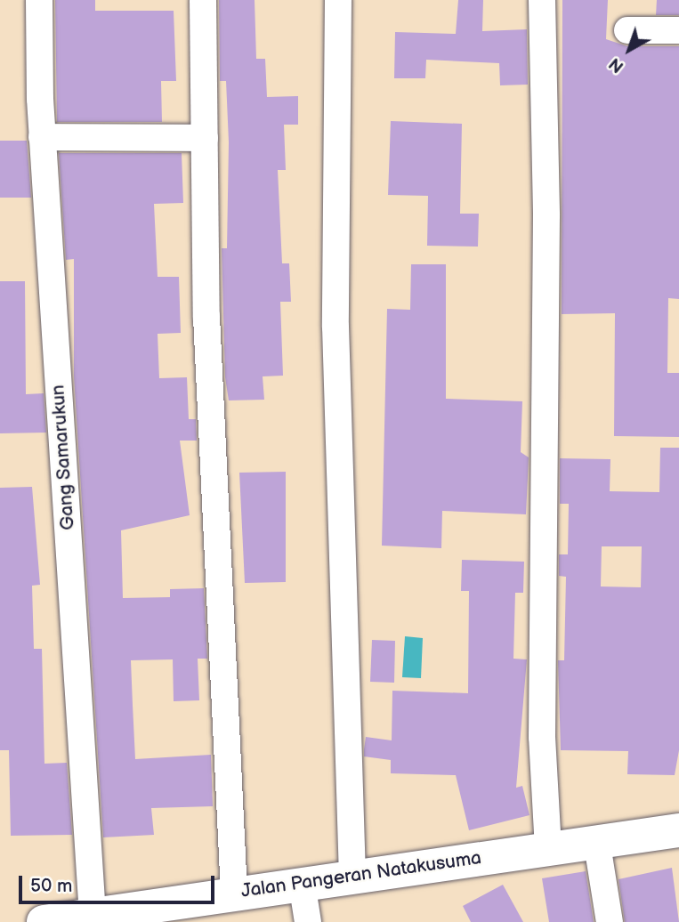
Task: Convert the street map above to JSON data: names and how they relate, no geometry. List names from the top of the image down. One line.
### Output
{"streets":{"street":["Gang Samarukun","Jalan Pangeran Natakusuma"]},"crossings":[["Gang Samarukun","Jalan Pangeran Natakusuma"]],"scale_bar":"50 m","north":"bottom left"}
